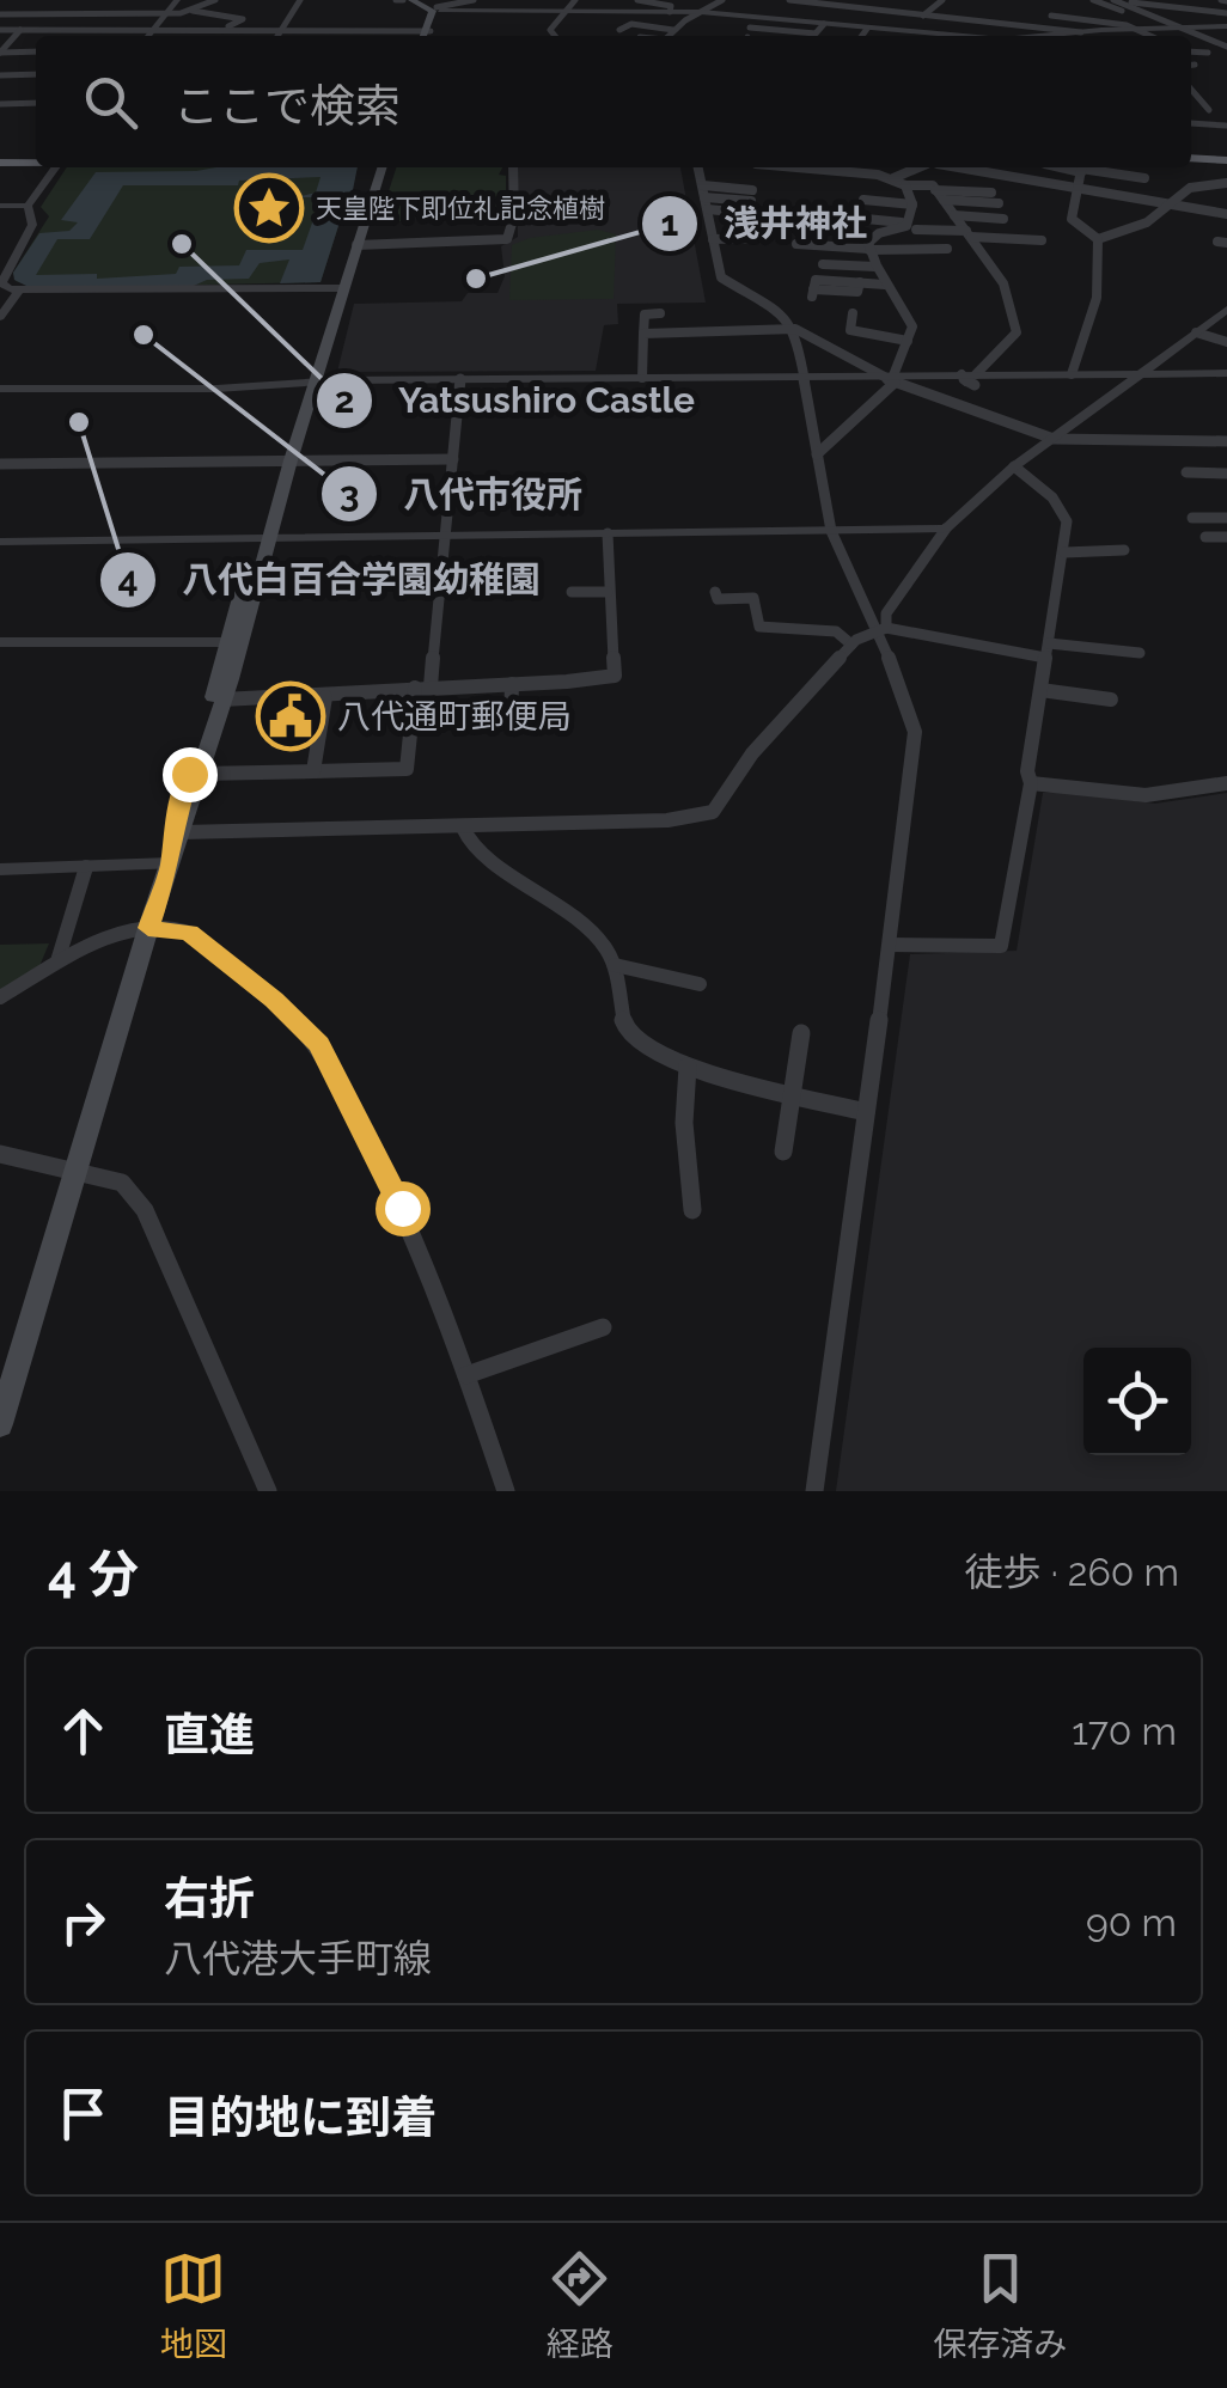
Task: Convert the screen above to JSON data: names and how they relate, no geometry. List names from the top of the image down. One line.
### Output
{"places":{"place":["天皇陛下即位礼記念植樹"],"other":["Yatsushiro Castle","浅井神社","八代市役所","八代白百合学園幼稚園"],"public building":["八代通町郵便局"]},"page":{"search":"ここで検索","heading":["4 分","徒歩 · 260 m"],"list":[["直進","170 m"],["右折","八代港大手町線","90 m"],"目的地に到着"],"nav":["地図","経路","保存済み"]}}
